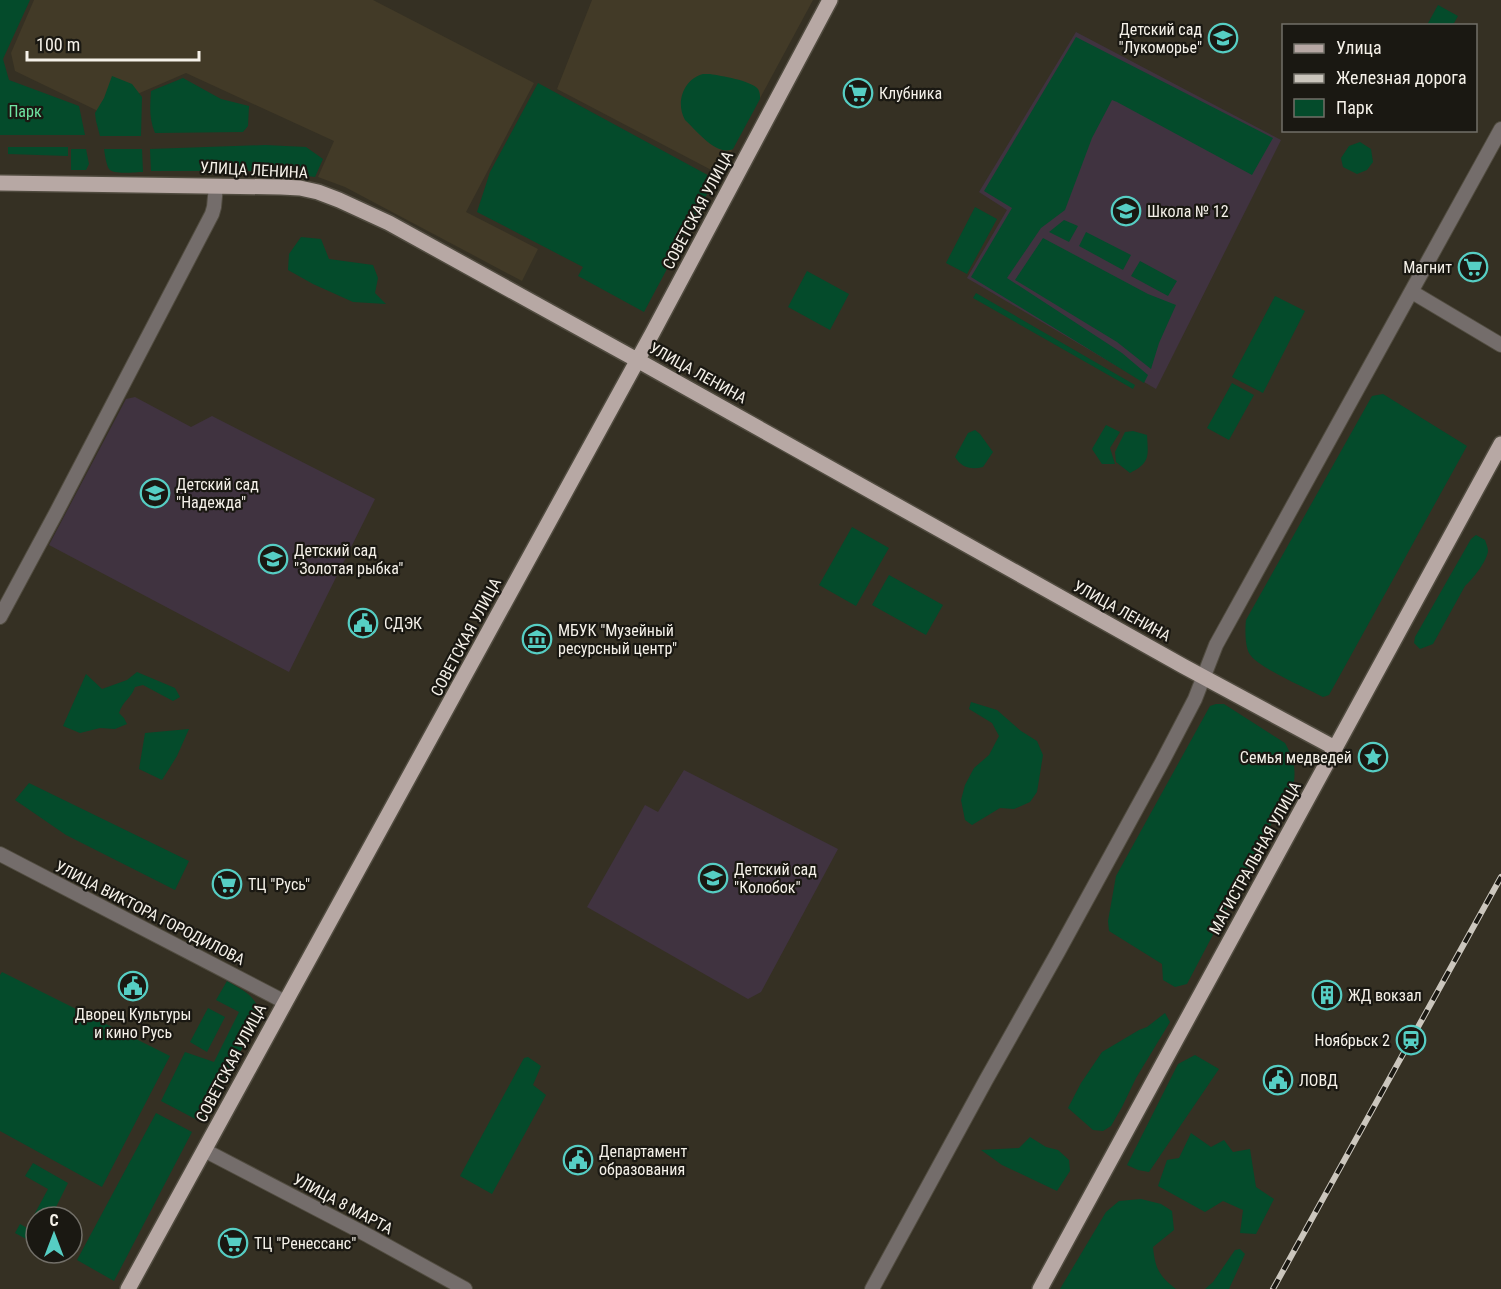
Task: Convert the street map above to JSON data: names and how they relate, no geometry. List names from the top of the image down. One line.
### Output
{"streets":{"main road":["УЛИЦА ЛЕНИНА","СОВЕТСКАЯ УЛИЦА","МАГИСТРАЛЬНАЯ УЛИЦА"],"street":["УЛИЦА ВИКТОРА ГОРОДИЛОВА","УЛИЦА 8 МАРТА"]},"crossings":[["УЛИЦА ЛЕНИНА","СОВЕТСКАЯ УЛИЦА"],["УЛИЦА ЛЕНИНА","МАГИСТРАЛЬНАЯ УЛИЦА"],["СОВЕТСКАЯ УЛИЦА","УЛИЦА ВИКТОРА ГОРОДИЛОВА"],["СОВЕТСКАЯ УЛИЦА","УЛИЦА 8 МАРТА"]],"parks":["Парк"],"places":{"school or university":["Детский сад \"Лукоморье\"","Школа № 12","Детский сад \"Надежда\"","Детский сад \"Золотая рыбка\"","Детский сад \"Колобок\""],"supermarket":["Клубника","Магнит","ТЦ \"Русь\"","ТЦ \"Ренессанс\""],"public building":["СДЭК","Дворец Культуры и кино Русь","ЛОВД","Департамент образования"],"museum":["МБУК \"Музейный ресурсный центр\""],"place":["Семья медведей"],"building":["ЖД вокзал"],"station":["Ноябрьск 2"]},"legend":["Улица","Железная дорога","Парк"],"scale_bar":"100 m","north":"top"}
